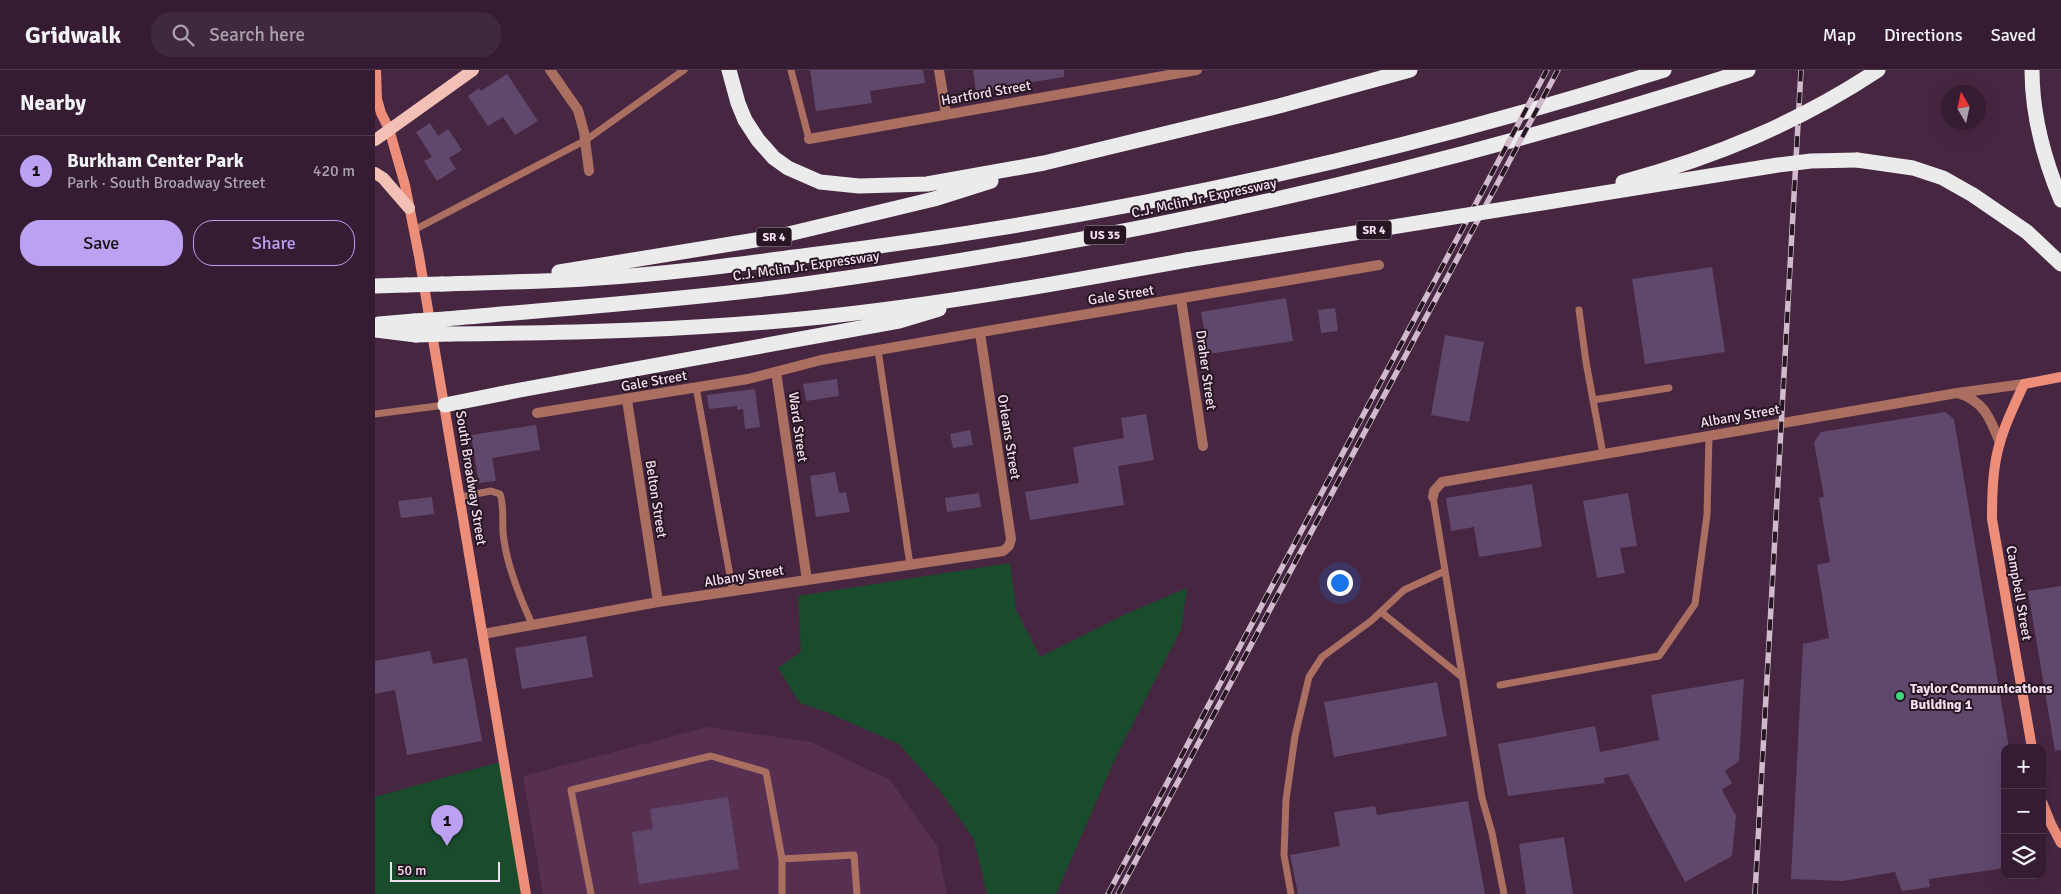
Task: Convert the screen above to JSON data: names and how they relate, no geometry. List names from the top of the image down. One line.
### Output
{"streets":{"highway":["C.J. Mclin Jr. Expressway","SR 4","US 35"],"street":["Hartford Street","Gale Street","Draher Street","Albany Street","Ward Street","Orleans Street","South Broadway Street","Belton Street","Campbell Street"]},"crossings":[["C.J. Mclin Jr. Expressway","SR 4"],["C.J. Mclin Jr. Expressway","US 35"],["SR 4","US 35"],["Gale Street","Draher Street"],["Gale Street","Ward Street"],["Gale Street","Orleans Street"],["Gale Street","Belton Street"],["Albany Street","Ward Street"],["Albany Street","Orleans Street"],["Albany Street","South Broadway Street"],["Albany Street","Belton Street"],["Albany Street","Campbell Street"]],"places":["Taylor Communications Building 1"],"scale_bar":"50 m","north":"top","page":{"header":"Gridwalk","search":"Search here","nav":["Map","Directions","Saved"],"heading":"Nearby","list":[{"mark":"1","name":"Burkham Center Park","note":"Park · South Broadway Street","value":"420 m"}],"buttons":["Save","Share"],"map_buttons":["+","−"],"pins":"1","scale":"50 m"}}
